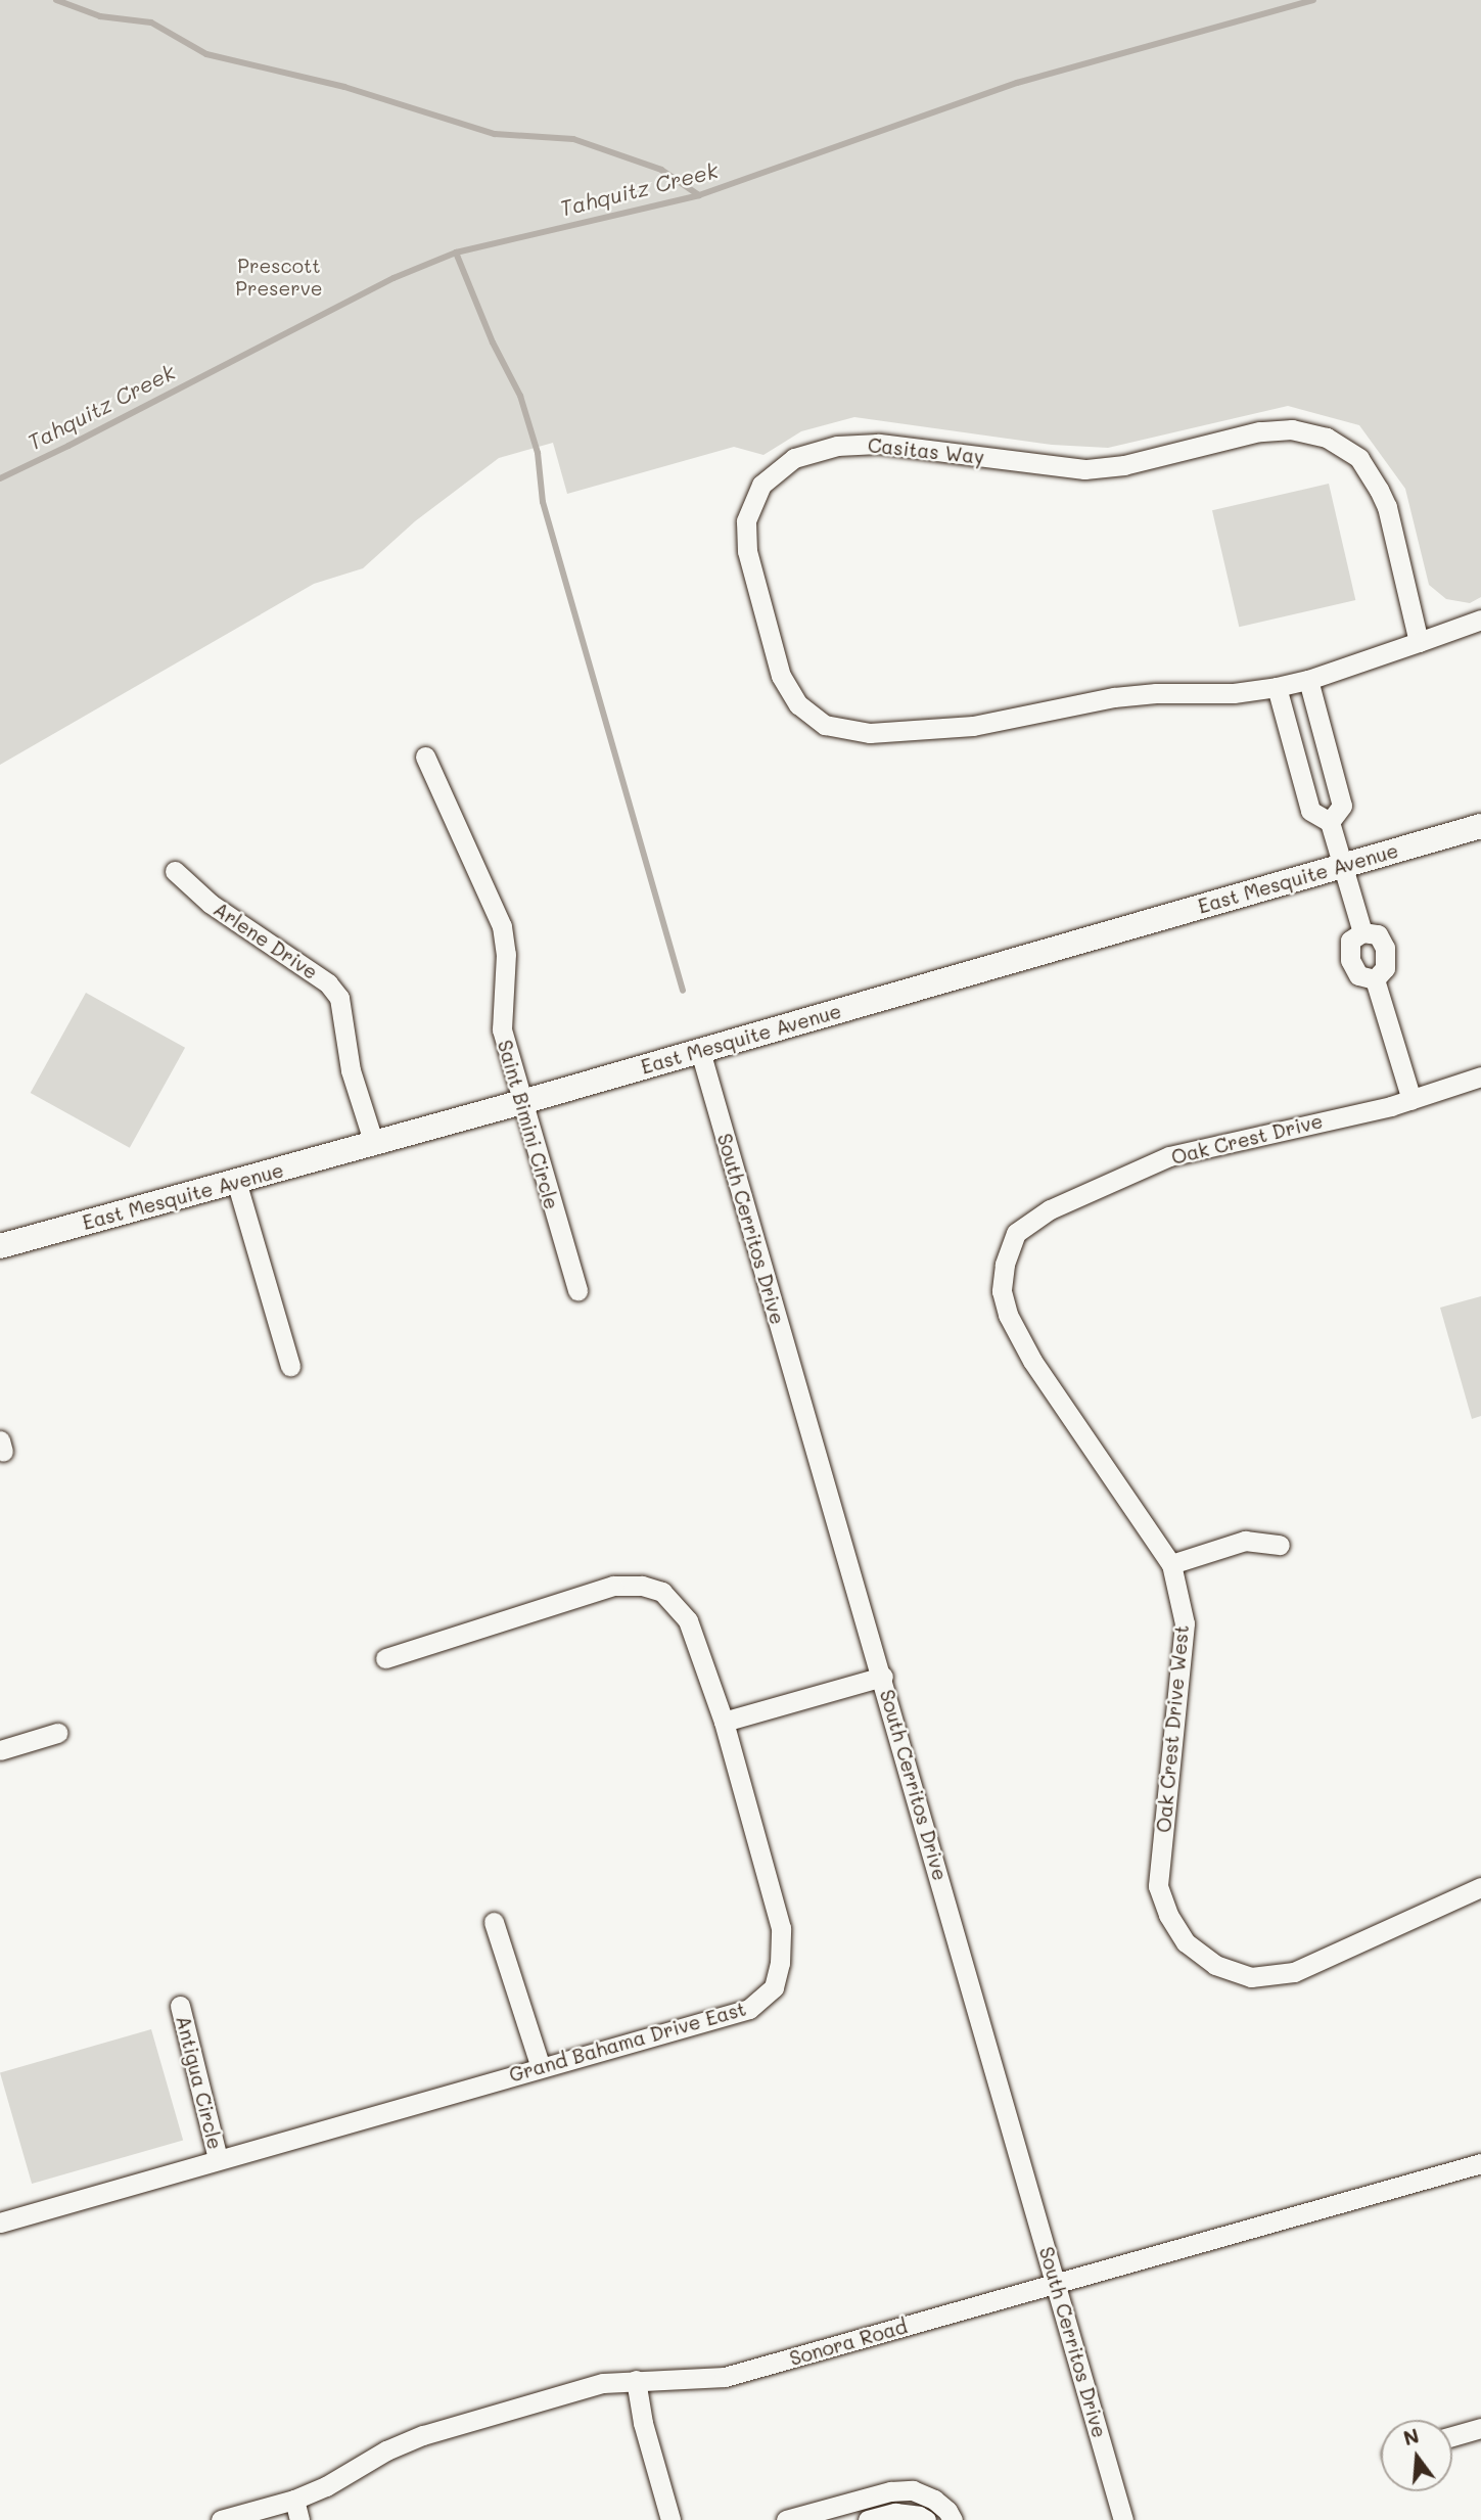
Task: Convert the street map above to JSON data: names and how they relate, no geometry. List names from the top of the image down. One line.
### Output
{"streets":{"street":["Casitas Way","East Mesquite Avenue","Arlene Drive","Saint Bimini Circle","Oak Crest Drive","South Cerritos Drive","Oak Crest Drive West","Grand Bahama Drive East","Antigua Circle","Sonora Road"]},"crossings":[["East Mesquite Avenue","Arlene Drive"],["East Mesquite Avenue","Saint Bimini Circle"],["East Mesquite Avenue","South Cerritos Drive"],["Oak Crest Drive","Oak Crest Drive West"],["South Cerritos Drive","Sonora Road"],["Grand Bahama Drive East","Antigua Circle"]],"water":["Tahquitz Creek"],"parks":["Prescott Preserve"],"north":"top"}
